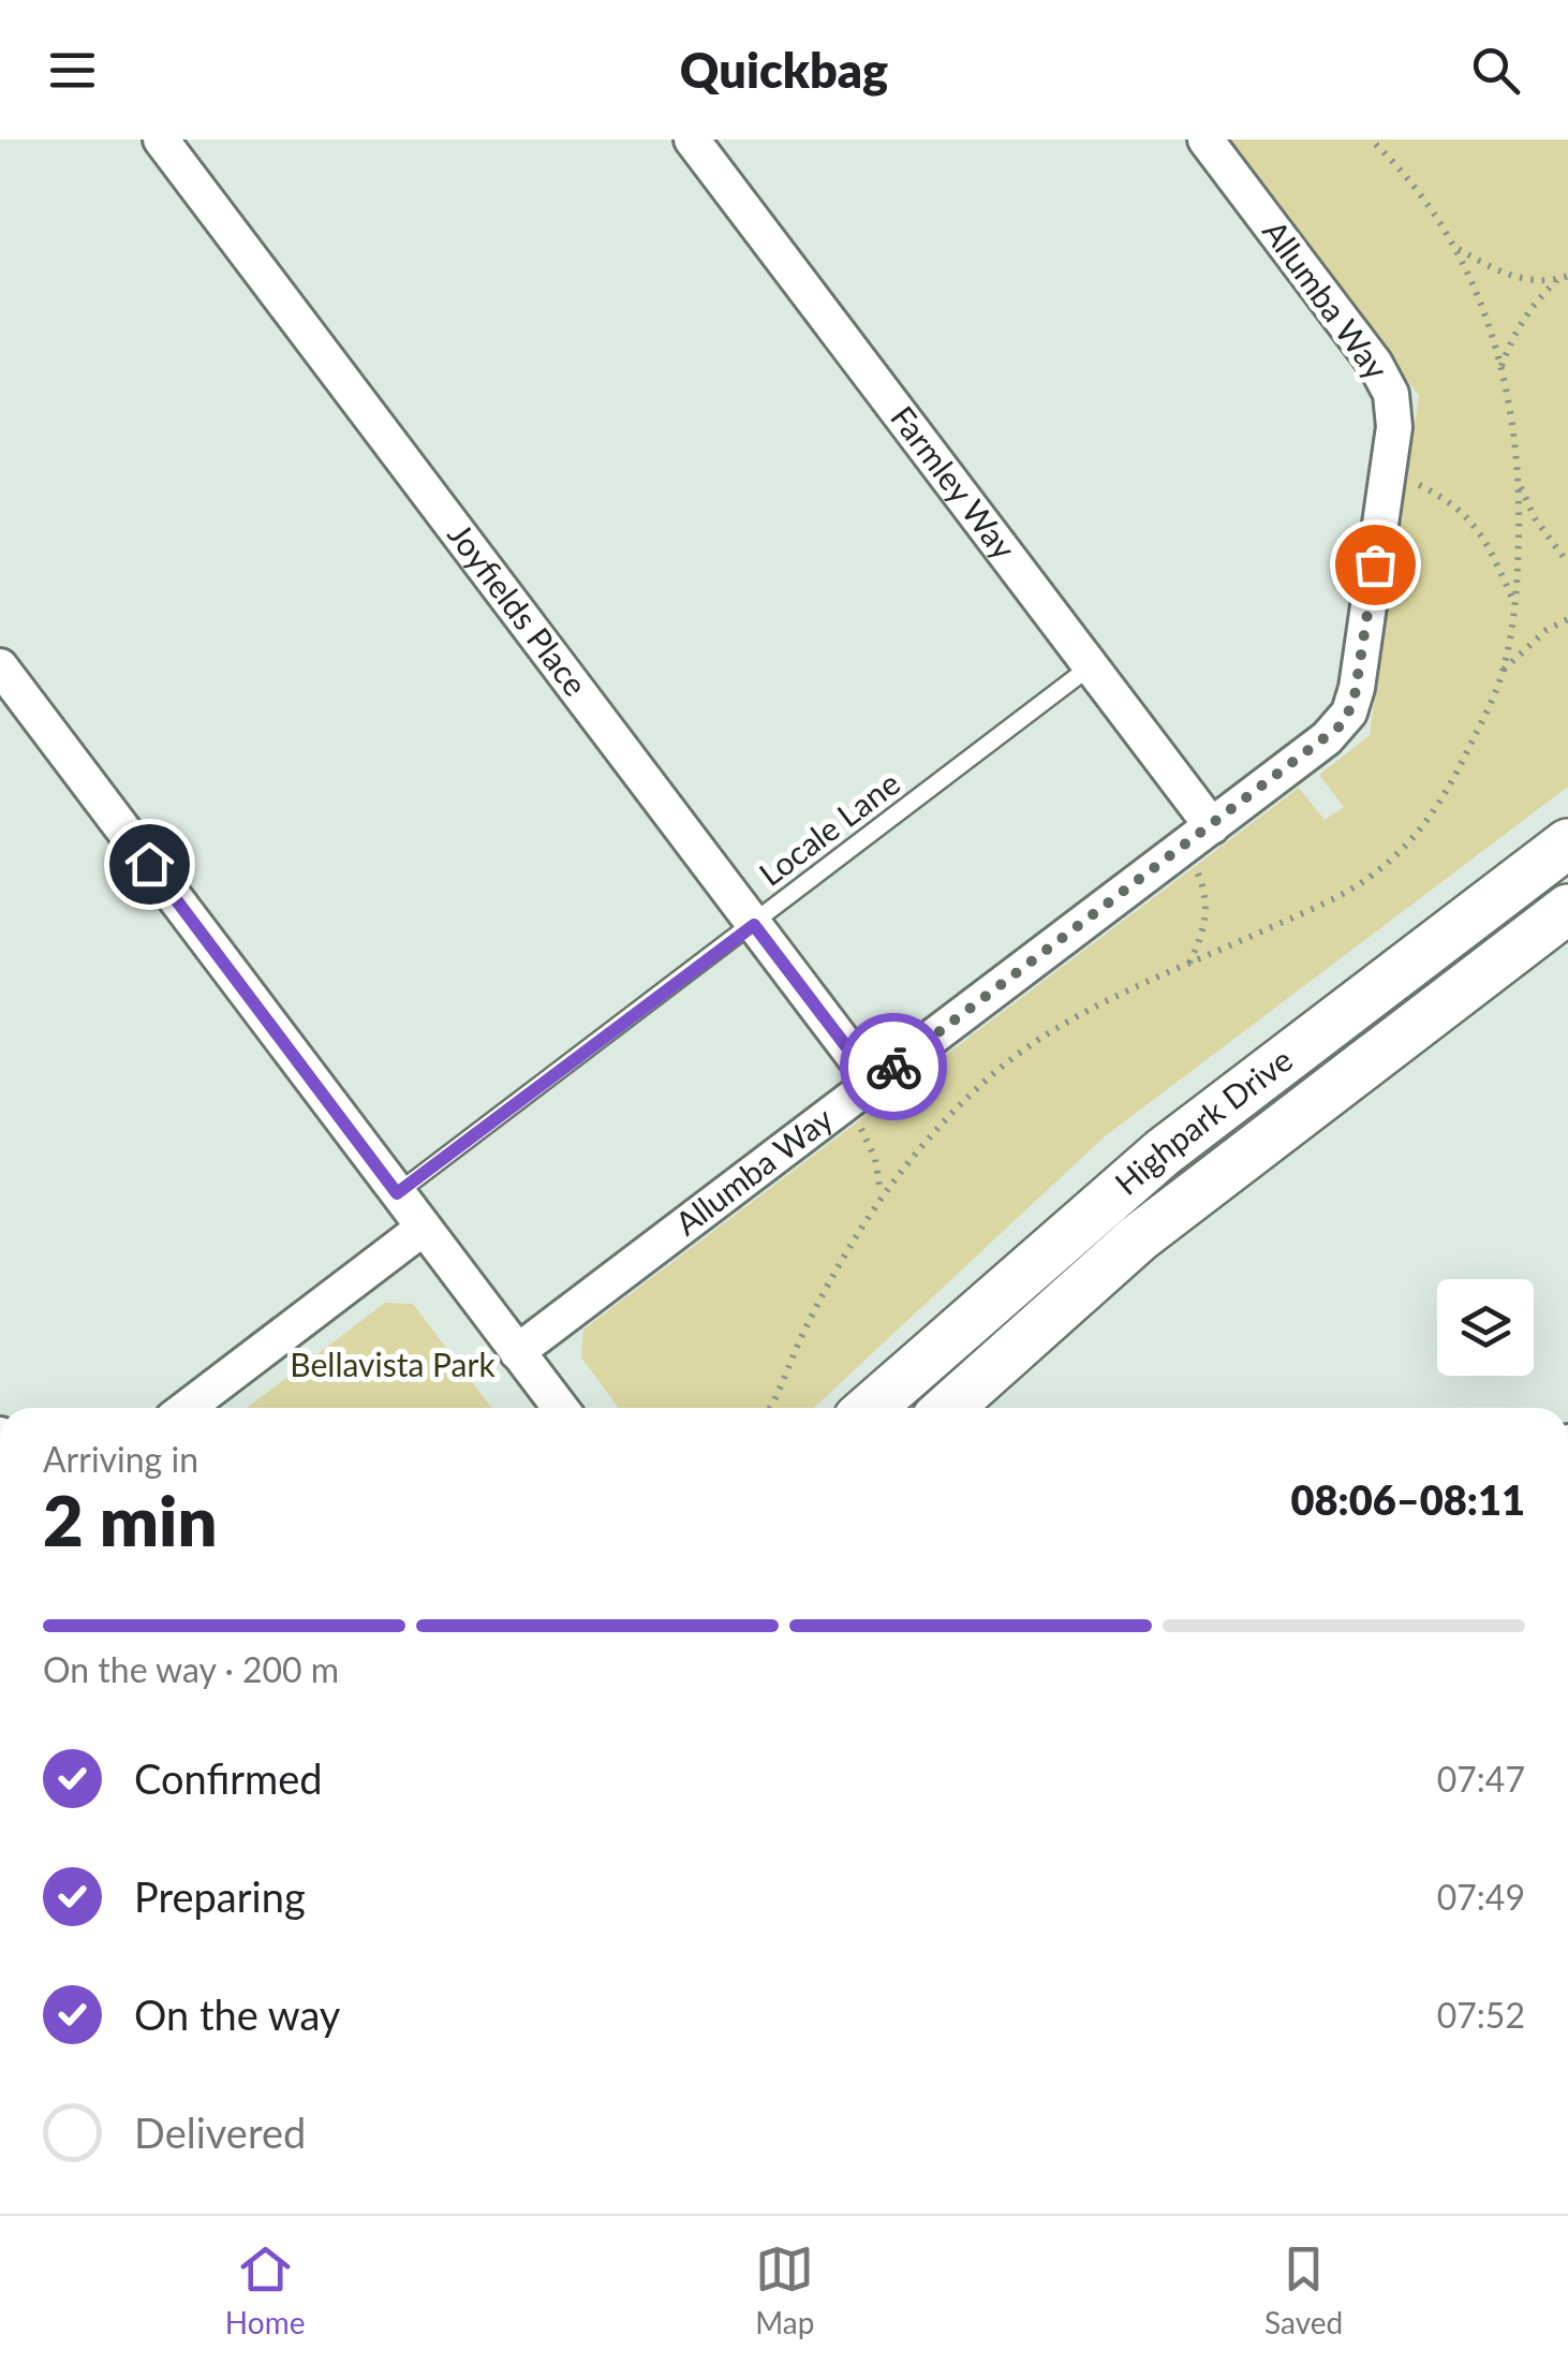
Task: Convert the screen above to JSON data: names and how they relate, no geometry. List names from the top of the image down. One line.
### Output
{"streets":{"street":["Allumba Way","Farmley Way","Joyfields Place","Highpark Drive"],"lane":["Locale Lane"]},"crossings":[["Allumba Way","Farmley Way"],["Allumba Way","Joyfields Place"],["Farmley Way","Locale Lane"],["Joyfields Place","Locale Lane"]],"parks":["Bellavista Park"],"page":{"header":"Quickbag","heading":["2 min","Arriving in","08:06–08:11"],"bar":"On the way · 200 m","list":[["Confirmed","07:47"],["Preparing","07:49"],["On the way","07:52"],"Delivered"],"tabs":["Home","Map","Saved"]}}
